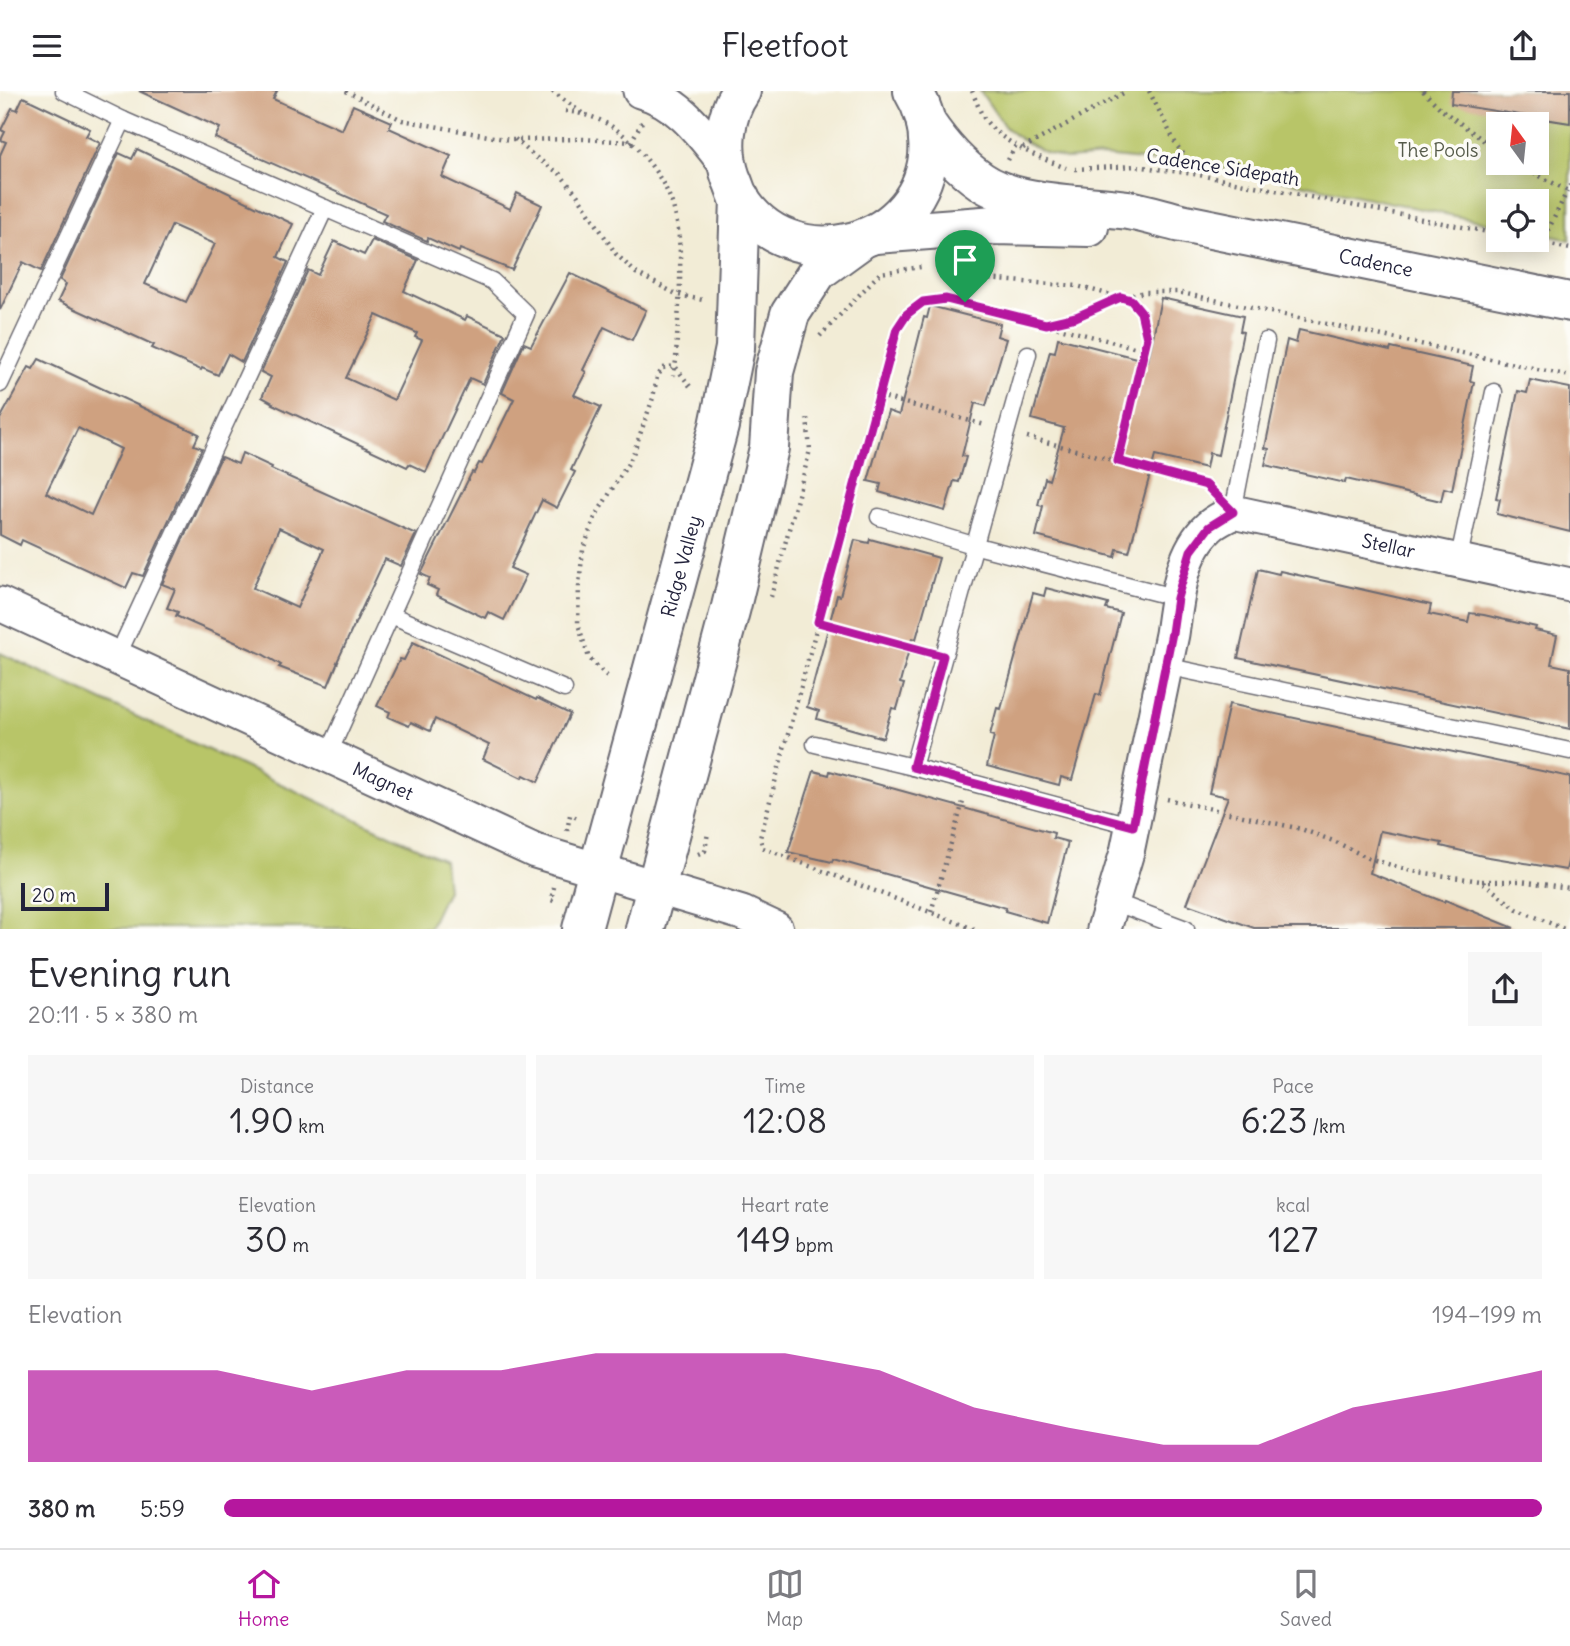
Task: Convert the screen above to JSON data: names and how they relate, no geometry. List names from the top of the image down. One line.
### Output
{"streets":{"main road":["Cadence","Ridge Valley"],"street":["Stellar","Magnet"],"path":["Cadence Sidepath"]},"crossings":[["Cadence","Ridge Valley"],["Ridge Valley","Magnet"]],"parks":["The Pools"],"scale_bar":"20 m","north":"top","page":{"header":"Fleetfoot","scale":"20 m","heading":["Evening run","20:11 · 5 × 380 m"],"stats":[["Distance","1.90 km"],["Time","12:08"],["Pace","6:23 /km"],["Elevation","30 m"],["Heart rate","149 bpm"],["kcal","127"]],"chart":["Elevation","194–199 m"],"list":[{"name":"380 m","note":"5:59"}],"tabs":["Home","Map","Saved"]}}
